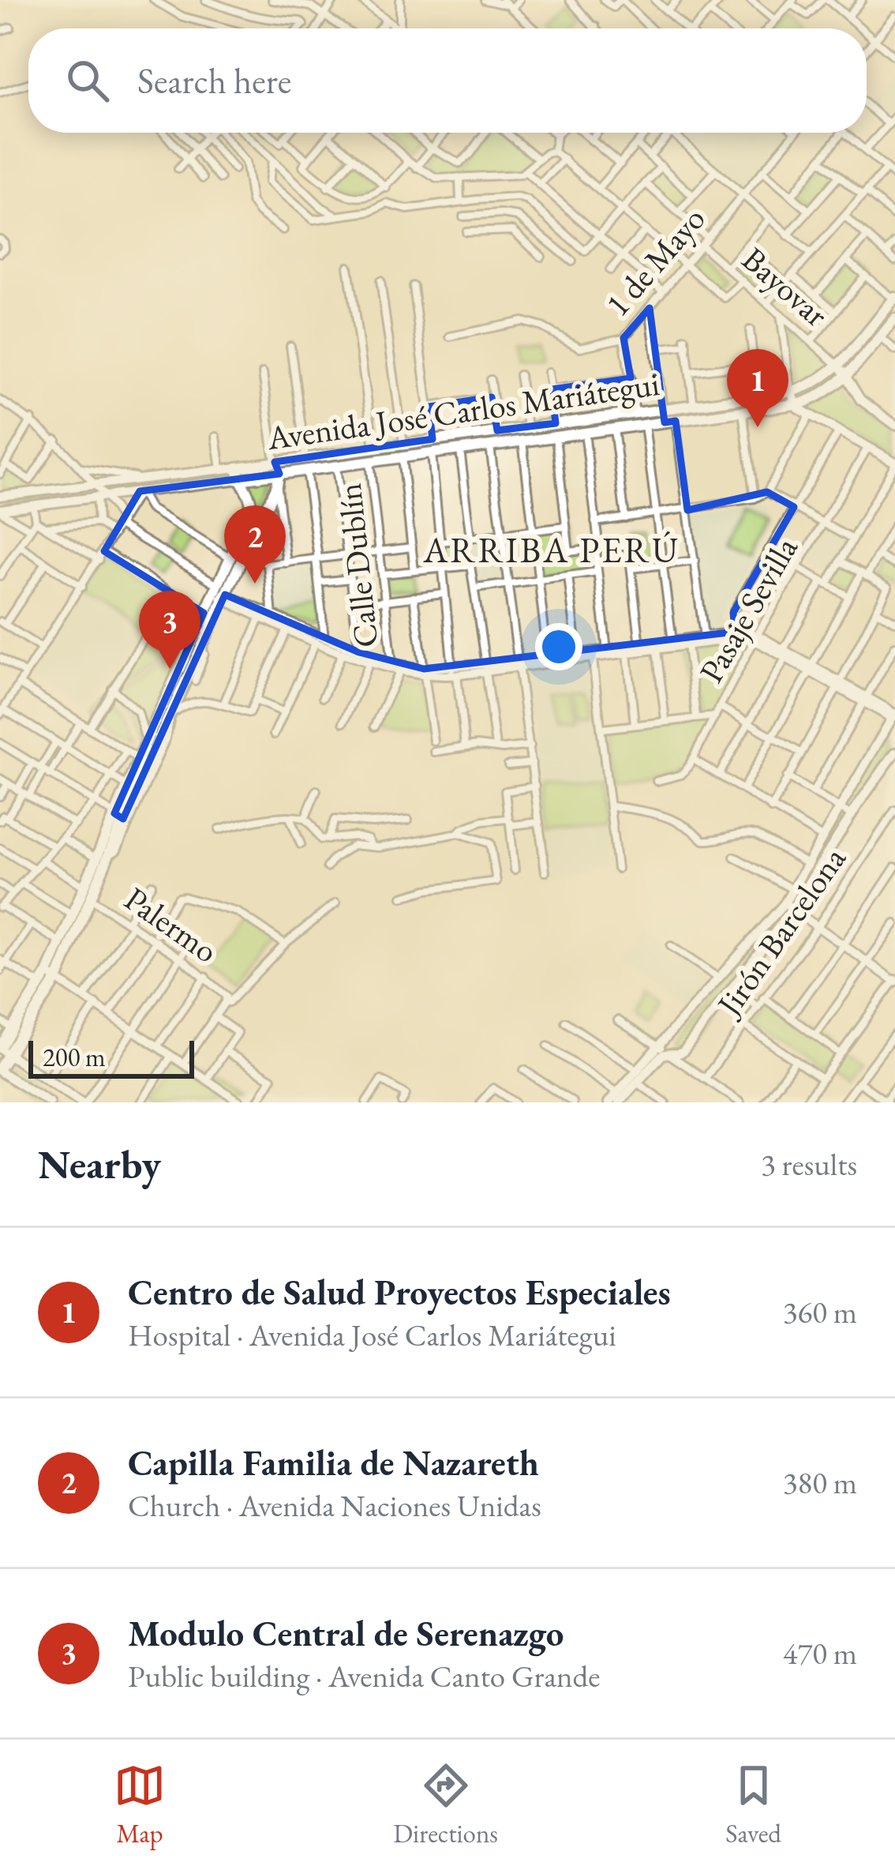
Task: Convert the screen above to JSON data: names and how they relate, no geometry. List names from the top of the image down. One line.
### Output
{"streets":{"main road":["Avenida José Carlos Mariátegui"],"street":["1 de Mayo","Bayovar","Calle Dublín","Pasaje Sevilla","Palermo","Jirón Barcelona"]},"crossings":[["1 de Mayo","Bayovar"],["Bayovar","Avenida José Carlos Mariátegui"],["Avenida José Carlos Mariátegui","Calle Dublín"]],"districts":["ARRIBA PERÚ"],"scale_bar":"200 m","page":{"search":"Search here","pins":["1","2","3"],"scale":"200 m","heading":["Nearby","3 results"],"list":[{"mark":"1","name":"Centro de Salud Proyectos Especiales","note":"Hospital · Avenida José Carlos Mariátegui","value":"360 m"},{"mark":"2","name":"Capilla Familia de Nazareth","note":"Church · Avenida Naciones Unidas","value":"380 m"},{"mark":"3","name":"Modulo Central de Serenazgo","note":"Public building · Avenida Canto Grande","value":"470 m"}],"nav":["Map","Directions","Saved"]}}
